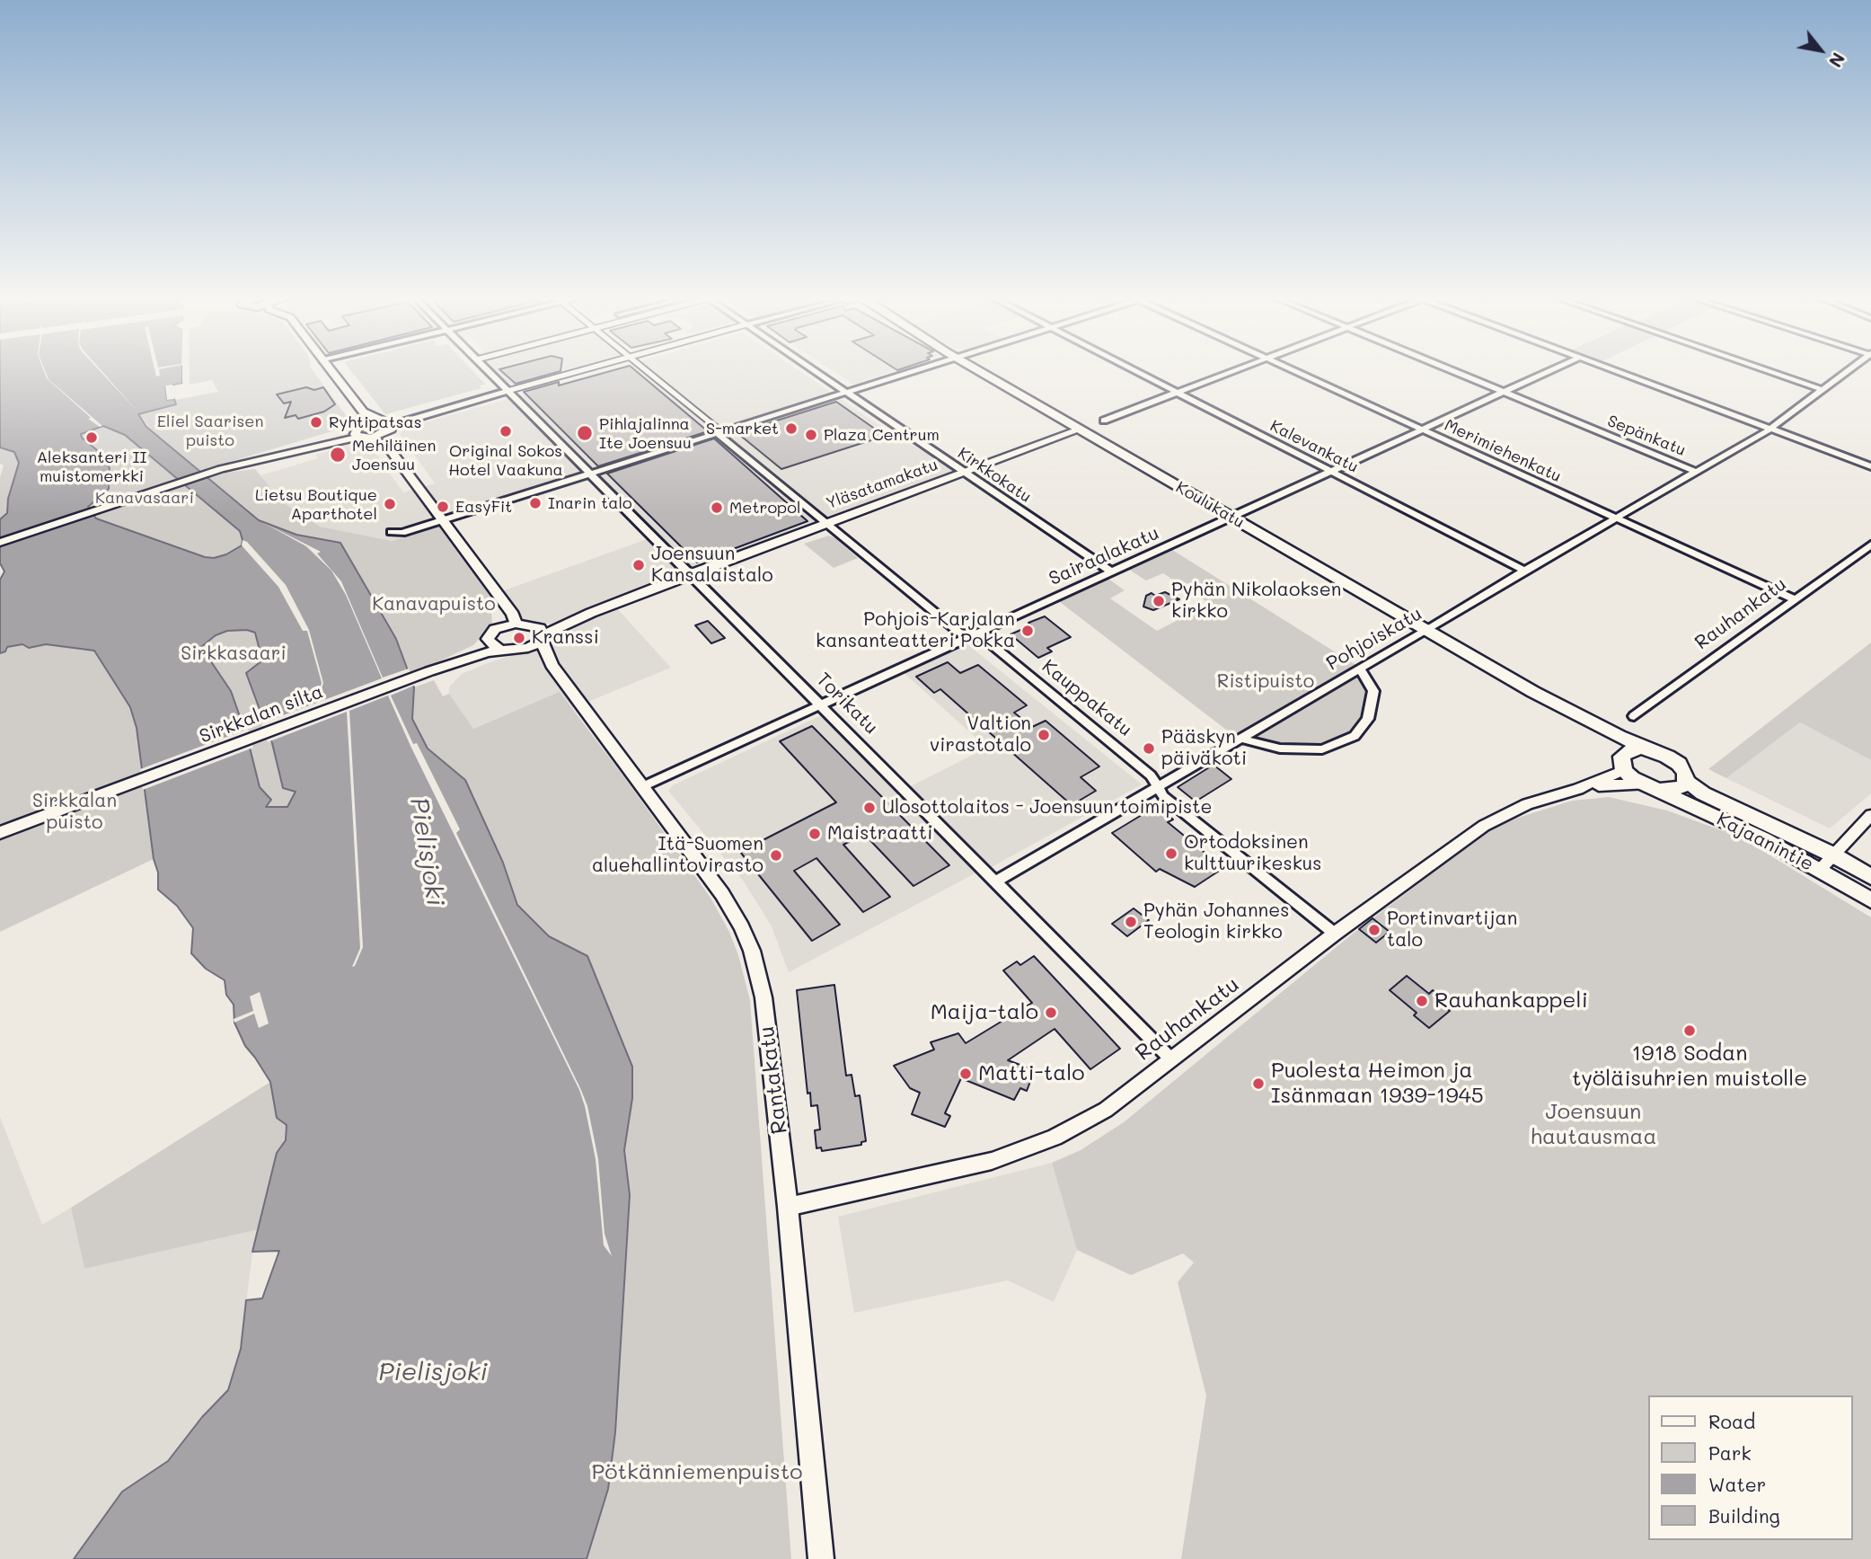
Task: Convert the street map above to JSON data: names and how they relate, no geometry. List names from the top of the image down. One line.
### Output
{"streets":{"main road":["Yläsatamakatu","Koulukatu","Sirkkalan silta","Kajaanintie","Rantakatu"],"street":["Sepänkatu","Kalevankatu","Merimiehenkatu","Kirkkokatu","Sairaalakatu","Rauhankatu","Pohjoiskatu","Kauppakatu","Torikatu"]},"crossings":[["Sepänkatu","Sairaalakatu"],["Sepänkatu","Pohjoiskatu"],["Kalevankatu","Sairaalakatu"],["Kalevankatu","Pohjoiskatu"],["Merimiehenkatu","Sairaalakatu"],["Merimiehenkatu","Rauhankatu"],["Merimiehenkatu","Pohjoiskatu"],["Kirkkokatu","Yläsatamakatu"],["Kirkkokatu","Sairaalakatu"],["Yläsatamakatu","Koulukatu"],["Yläsatamakatu","Kauppakatu"],["Yläsatamakatu","Torikatu"],["Yläsatamakatu","Rantakatu"],["Koulukatu","Sairaalakatu"],["Koulukatu","Rauhankatu"],["Koulukatu","Pohjoiskatu"],["Koulukatu","Kajaanintie"],["Sairaalakatu","Kauppakatu"],["Sairaalakatu","Torikatu"],["Sairaalakatu","Rantakatu"],["Rauhankatu","Kauppakatu"],["Rauhankatu","Torikatu"],["Rauhankatu","Kajaanintie"],["Rauhankatu","Rantakatu"],["Pohjoiskatu","Kauppakatu"],["Pohjoiskatu","Torikatu"]],"water":["Pielisjoki"],"parks":["Eliel Saarisen puisto","Kanavasaari","Kanavapuisto","Sirkkasaari","Ristipuisto","Sirkkalan puisto","Joensuun hautausmaa","Pötkänniemenpuisto"],"places":["Ryhtipatsas","S-market","Original Sokos Hotel Vaakuna","Pihlajalinna Ite Joensuu","Plaza Centrum","Aleksanteri II muistomerkki","Mehiläinen Joensuu","Inarin talo","Lietsu Boutique Aparthotel","EasyFit","Metropol","Joensuun Kansalaistalo","Pyhän Nikolaoksen kirkko","Pohjois-Karjalan kansanteatteri Pokka","Kranssi","Valtion virastotalo","Pääskyn päiväkoti","Ulosottolaitos - Joensuun toimipiste","Maistraatti","Ortodoksinen kulttuurikeskus","Itä-Suomen aluehallintovirasto","Pyhän Johannes Teologin kirkko","Portinvartijan talo","Rauhankappeli","Maija-talo","1918 Sodan työläisuhrien muistolle","Matti-talo","Puolesta Heimon ja Isänmaan 1939-1945"],"legend":["Road","Park","Water","Building"],"north":"bottom right"}
